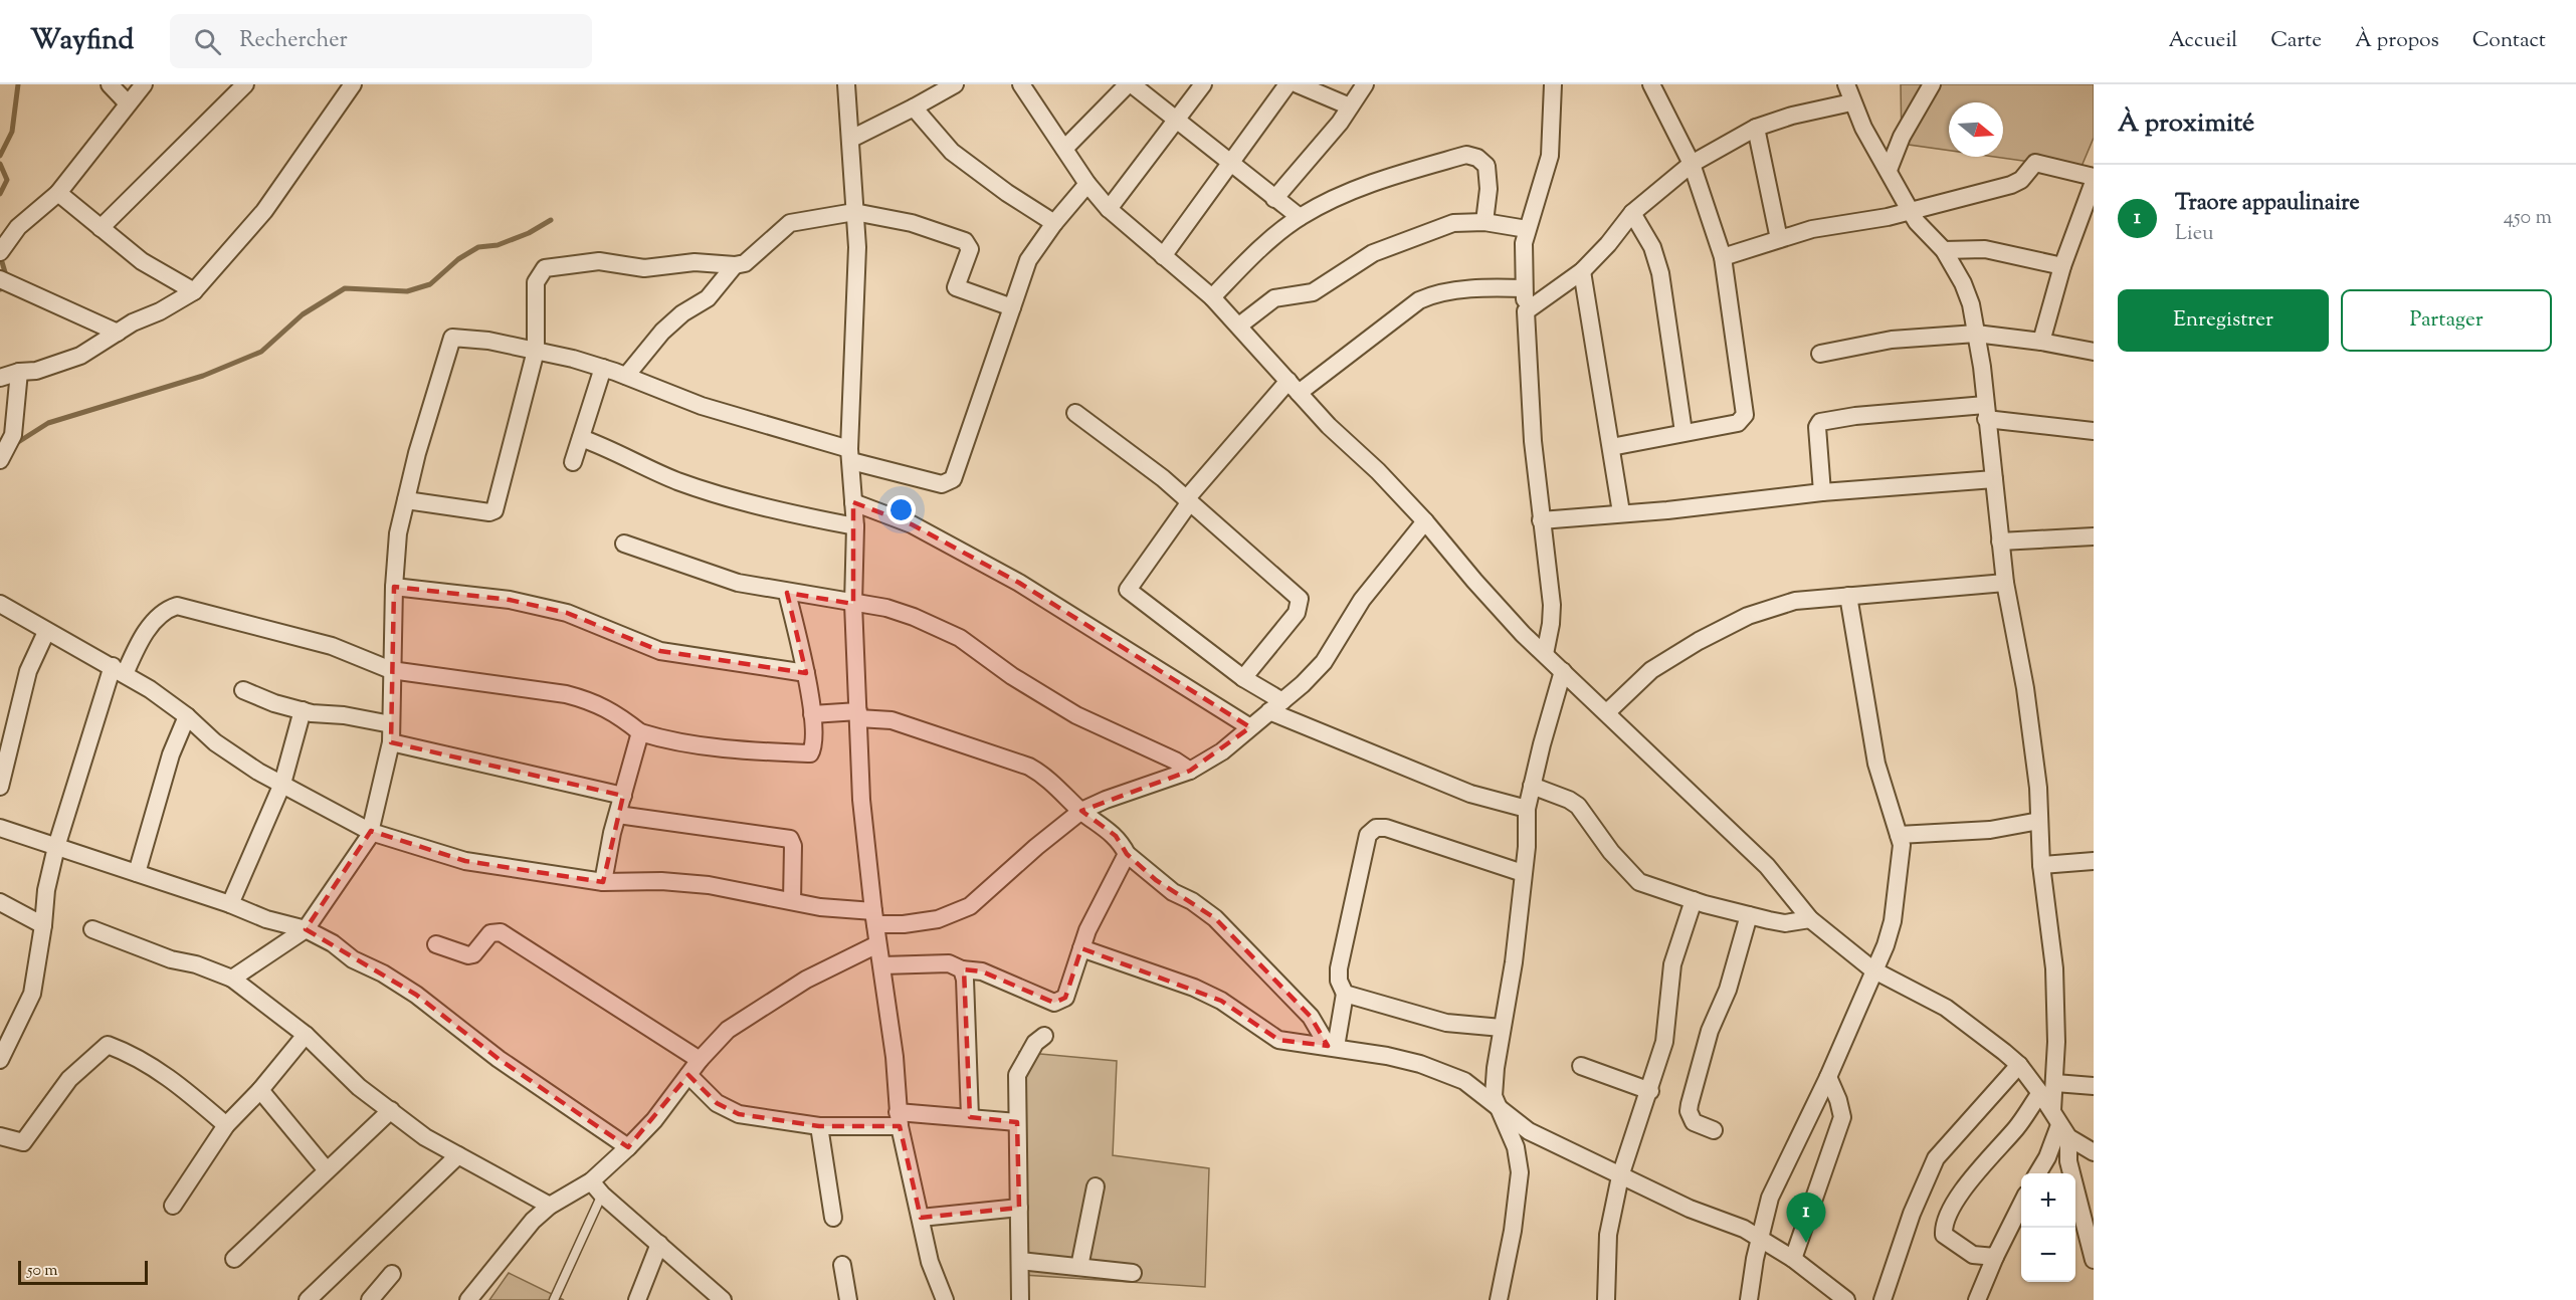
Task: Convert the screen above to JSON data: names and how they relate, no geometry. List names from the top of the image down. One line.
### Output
{"scale_bar":"50 m","north":"right","page":{"header":"Wayfind","search":"Rechercher","nav":["Accueil","Carte","À propos","Contact"],"heading":"À proximité","list":[{"mark":"1","name":"Traore appaulinaire","note":"Lieu","value":"450 m"}],"buttons":["Enregistrer","Partager"],"map_buttons":["+","−"],"pins":"1","scale":"50 m"}}
